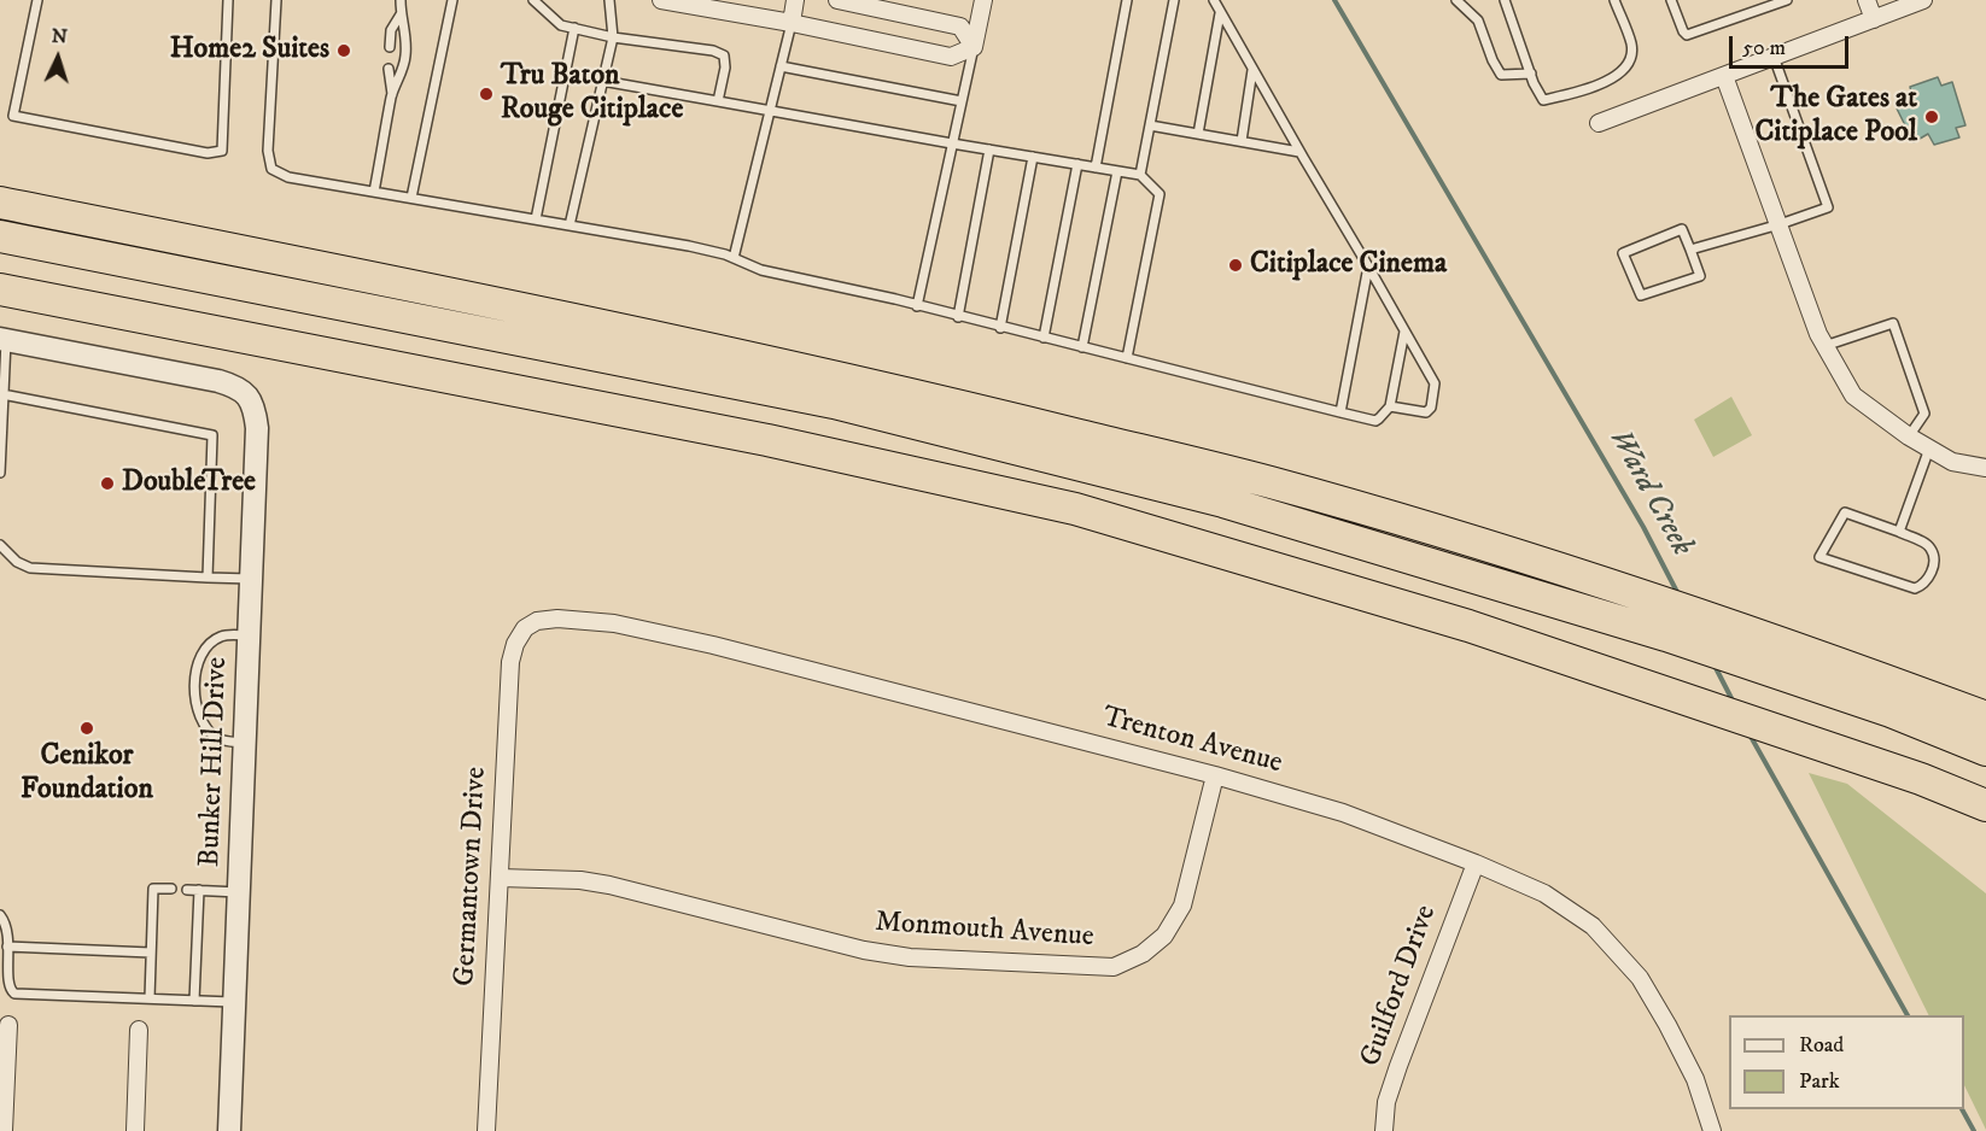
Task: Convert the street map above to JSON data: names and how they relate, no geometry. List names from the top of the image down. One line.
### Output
{"streets":{"street":["Trenton Avenue","Bunker Hill Drive","Germantown Drive","Monmouth Avenue","Guilford Drive"]},"crossings":[["Trenton Avenue","Germantown Drive"],["Trenton Avenue","Monmouth Avenue"],["Trenton Avenue","Guilford Drive"],["Germantown Drive","Monmouth Avenue"]],"water":["Ward Creek"],"places":["Home2 Suites","Tru Baton Rouge Citiplace","The Gates at Citiplace Pool","Citiplace Cinema","DoubleTree","Cenikor Foundation"],"legend":["Road","Park"],"scale_bar":"50 m","north":"top"}
